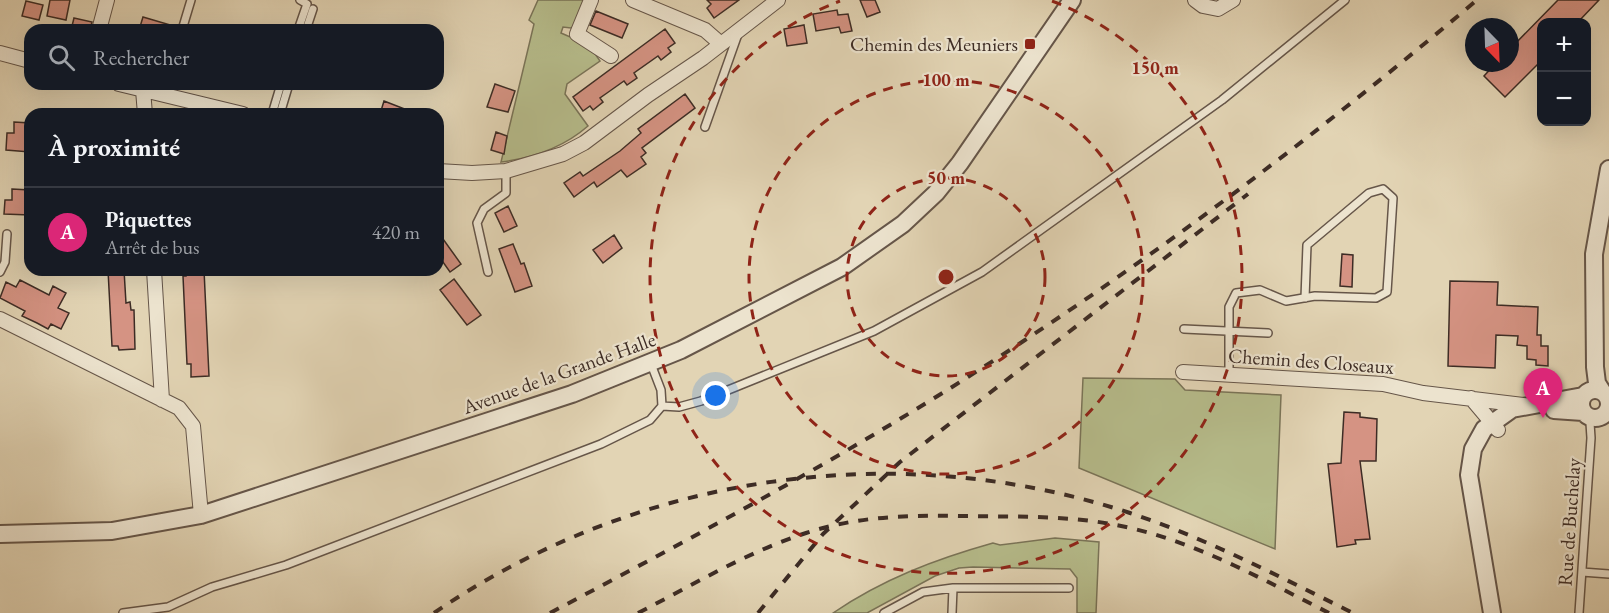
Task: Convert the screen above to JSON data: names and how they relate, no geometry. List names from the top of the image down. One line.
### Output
{"streets":{"street":["Chemin des Closeaux","Avenue de la Grande Halle"],"lane":["Rue de Buchelay"]},"places":{"transit":["Chemin des Meuniers"]},"north":"bottom right","page":{"map_buttons":["+","−"],"search":"Rechercher","heading":"À proximité","list":[{"mark":"A","name":"Piquettes","note":"Arrêt de bus","value":"420 m"}],"pins":"A"},"rings":["150 m","100 m","50 m"]}
